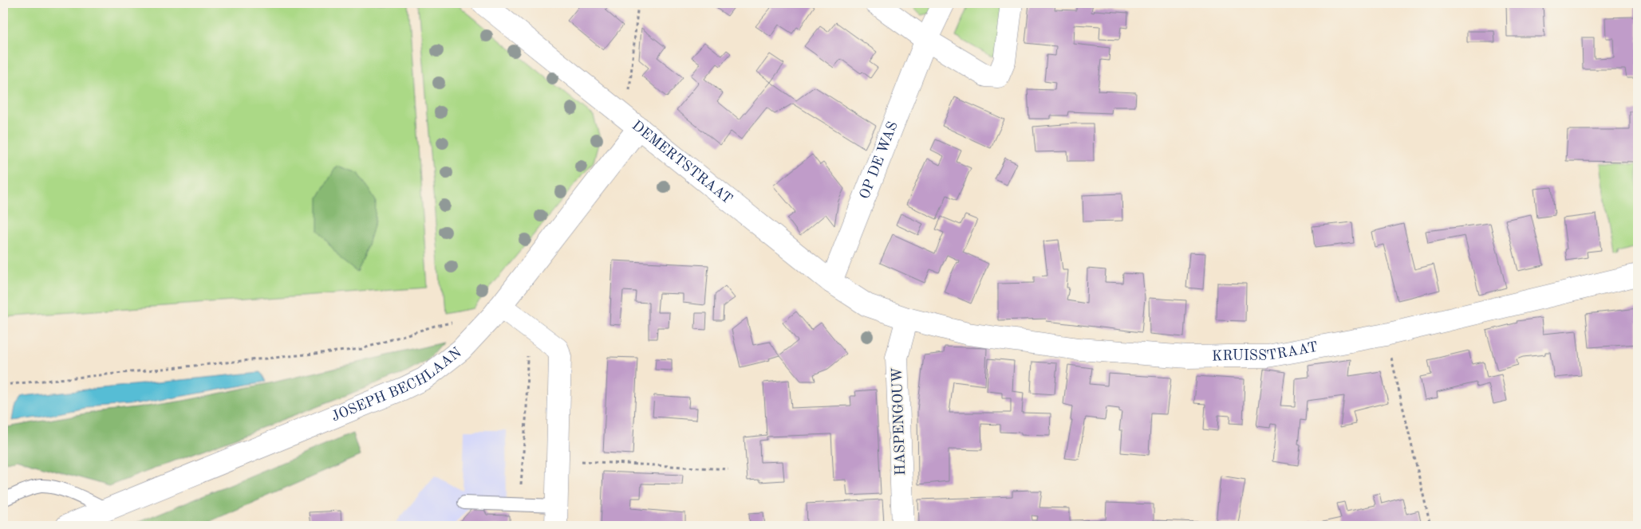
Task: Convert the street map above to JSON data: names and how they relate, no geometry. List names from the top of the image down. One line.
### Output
{"streets":{"street":["OP DE WAS","DEMERTSTRAAT","KRUISSTRAAT","JOSEPH BECHLAAN","HASPENGOUW"]},"crossings":[["OP DE WAS","DEMERTSTRAAT"],["DEMERTSTRAAT","KRUISSTRAAT"],["DEMERTSTRAAT","JOSEPH BECHLAAN"],["DEMERTSTRAAT","HASPENGOUW"],["KRUISSTRAAT","HASPENGOUW"]]}
